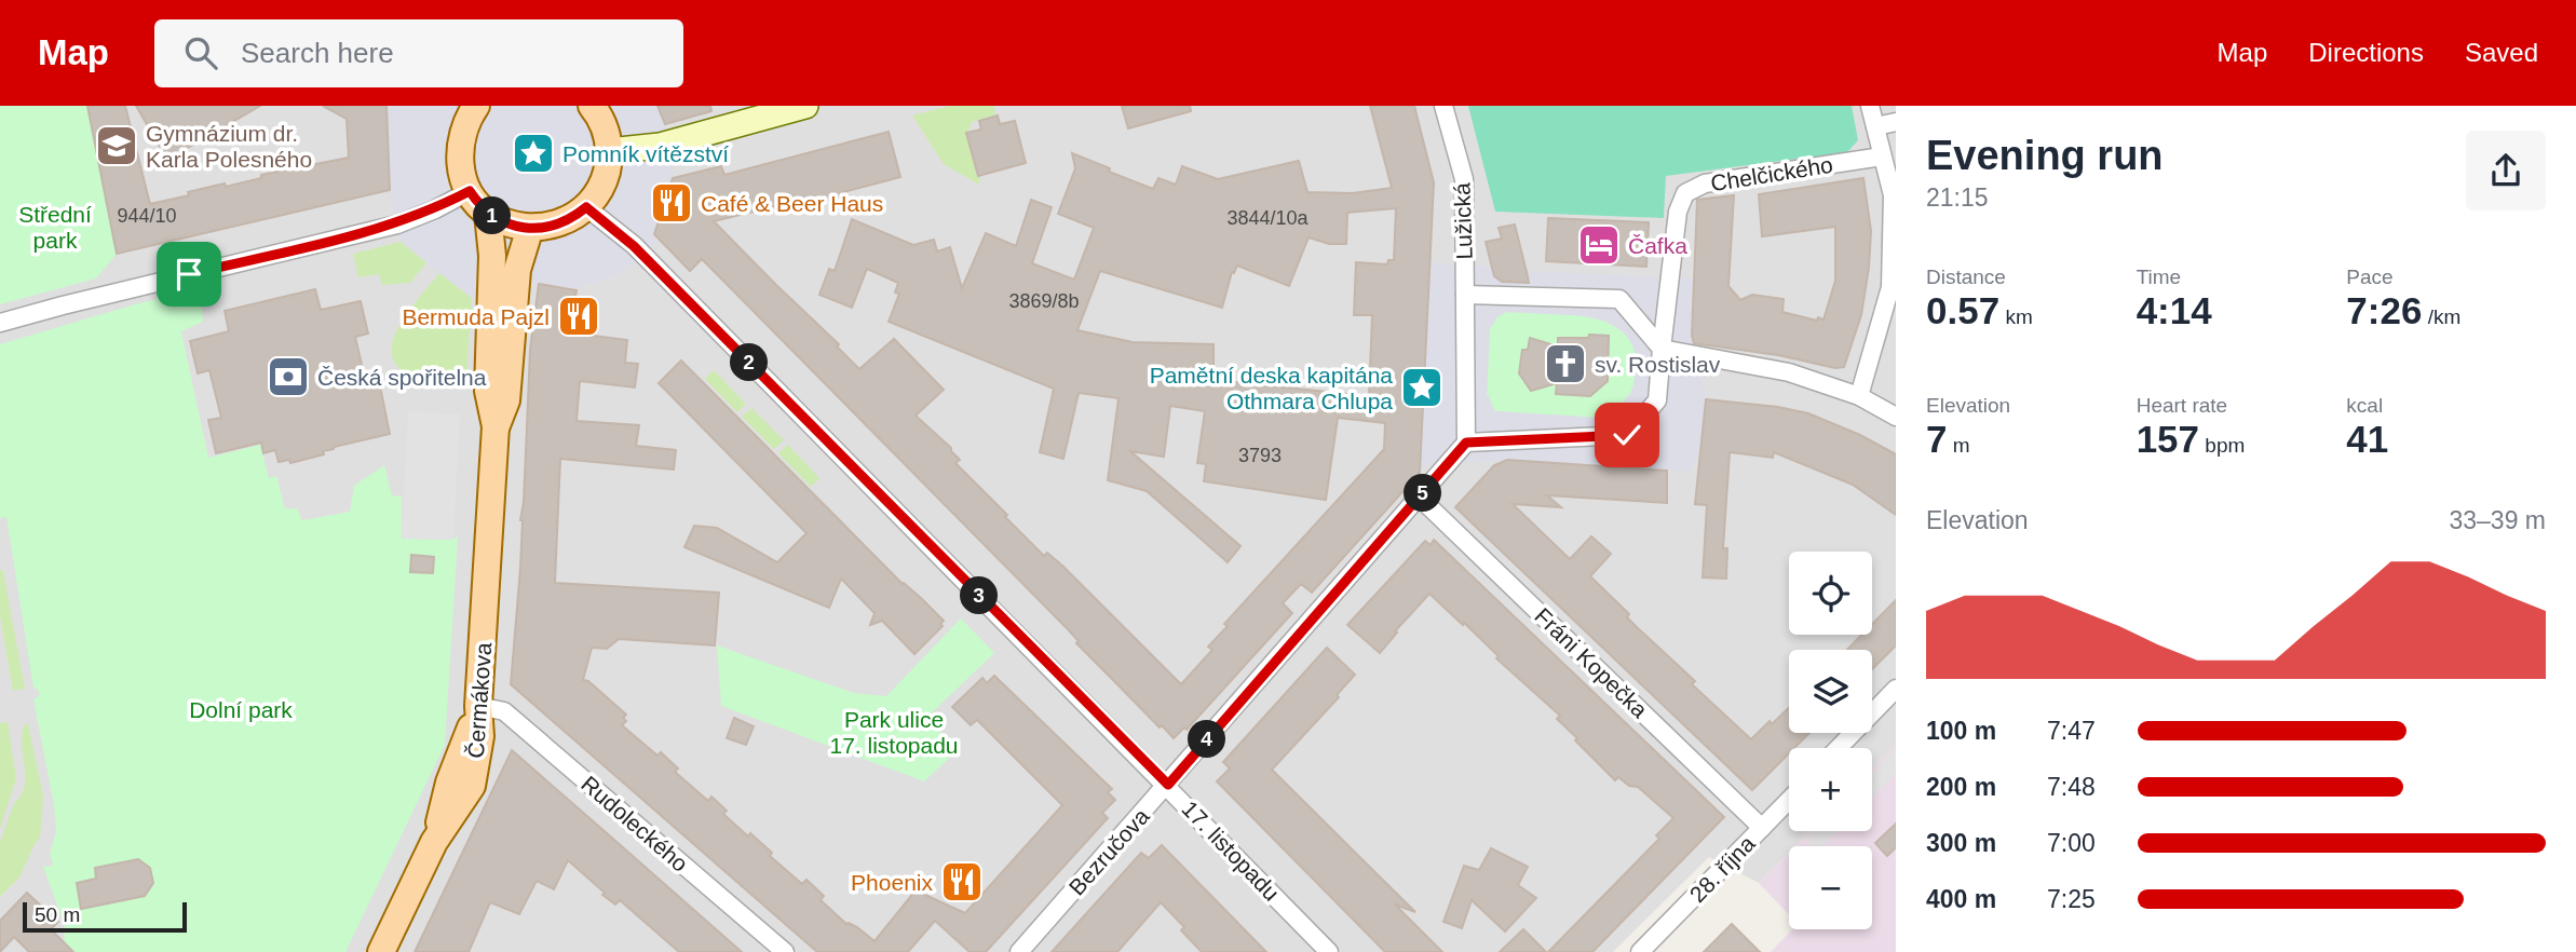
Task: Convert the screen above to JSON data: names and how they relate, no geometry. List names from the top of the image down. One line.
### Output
{"streets":{"main road":["Čermákova"],"street":["Chelčického","Lužická","Fráni Kopečka","Rudoleckého","17. listopadu","Bezručova","28. října"]},"crossings":[["Lužická","Bezručova"],["Fráni Kopečka","Bezručova"],["Fráni Kopečka","28. října"],["Čermákova","Rudoleckého"],["17. listopadu","Bezručova"]],"parks":["Střední park","Dolní park","Park ulice 17. listopadu"],"places":{"school or university":["Gymnázium dr. Karla Polesného"],"place":["Pomník vítězství","Pamětní deska kapitána Othmara Chlupa"],"restaurant":["Café & Beer Haus","Bermuda Pajzl","Phoenix"],"hotel":["Čafka"],"church":["sv. Rostislav"],"bank":["Česká spořitelna"]},"house_numbers":["944/10","3844/10a","3869/8b","3793"],"scale_bar":"50 m","page":{"header":"Map","search":"Search here","nav":["Map","Directions","Saved"],"heading":["Evening run","21:15"],"pins":["1","2","5","3","4"],"stats":[["Distance","0.57 km"],["Time","4:14"],["Pace","7:26 /km"],["Elevation","7 m"],["Heart rate","157 bpm"],["kcal","41"]],"chart":["Elevation","33–39 m"],"map_buttons":["+","−"],"list":[{"name":"100 m","note":"7:47"},{"name":"200 m","note":"7:48"},{"name":"300 m","note":"7:00"},{"name":"400 m","note":"7:25"}],"scale":"50 m"}}
